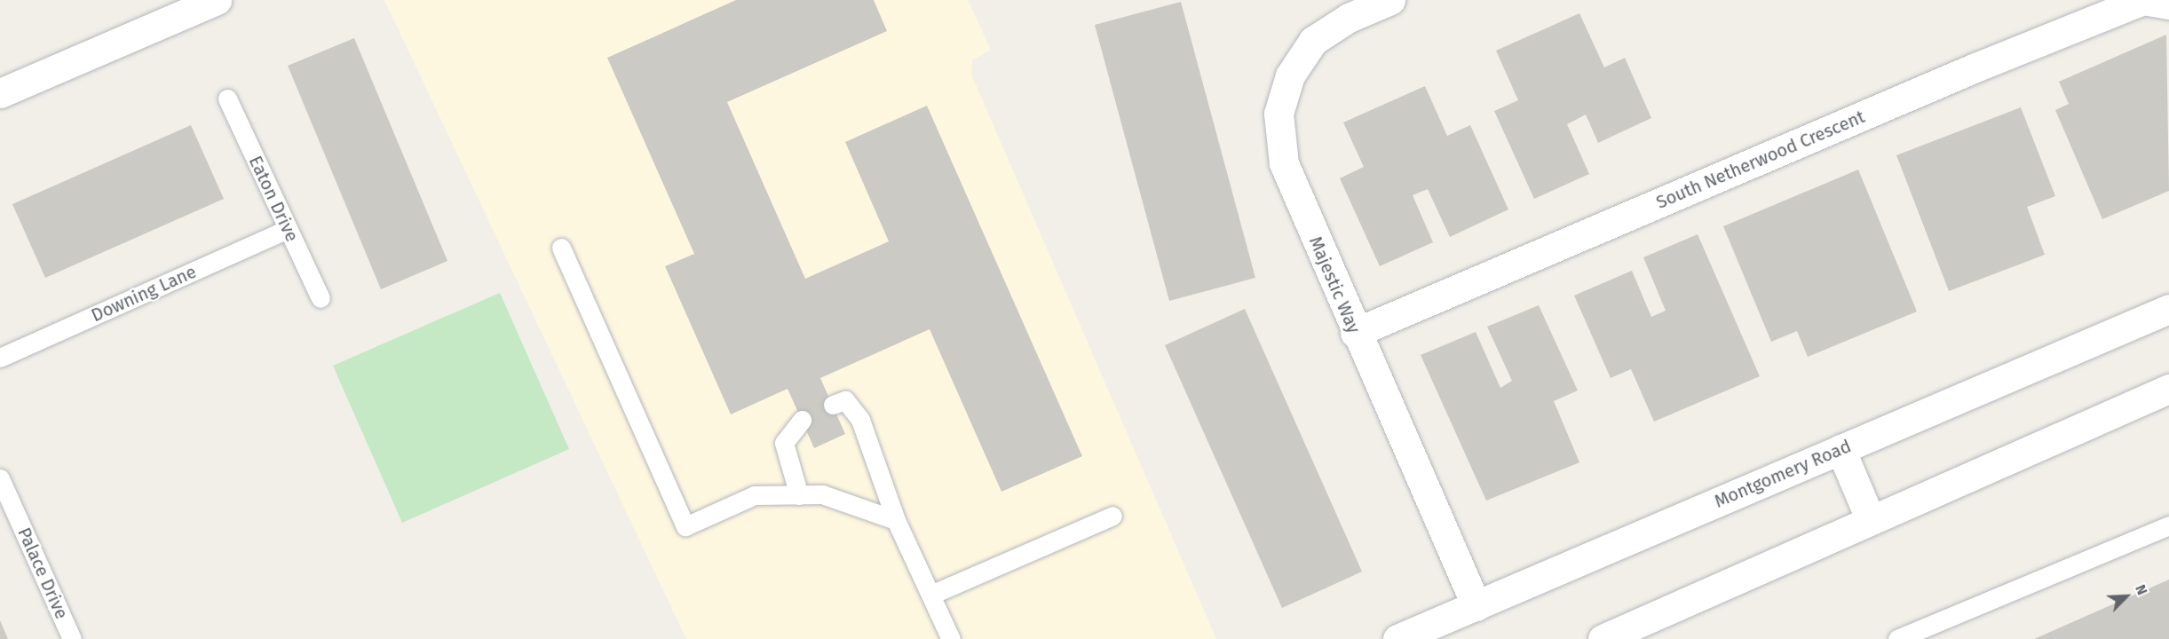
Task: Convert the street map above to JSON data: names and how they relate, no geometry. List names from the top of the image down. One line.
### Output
{"streets":{"street":["South Netherwood Crescent","Majestic Way","Montgomery Road"],"lane":["Eaton Drive","Downing Lane","Palace Drive"]},"crossings":[["South Netherwood Crescent","Majestic Way"],["Eaton Drive","Downing Lane"],["Majestic Way","Montgomery Road"]],"north":"top right"}
